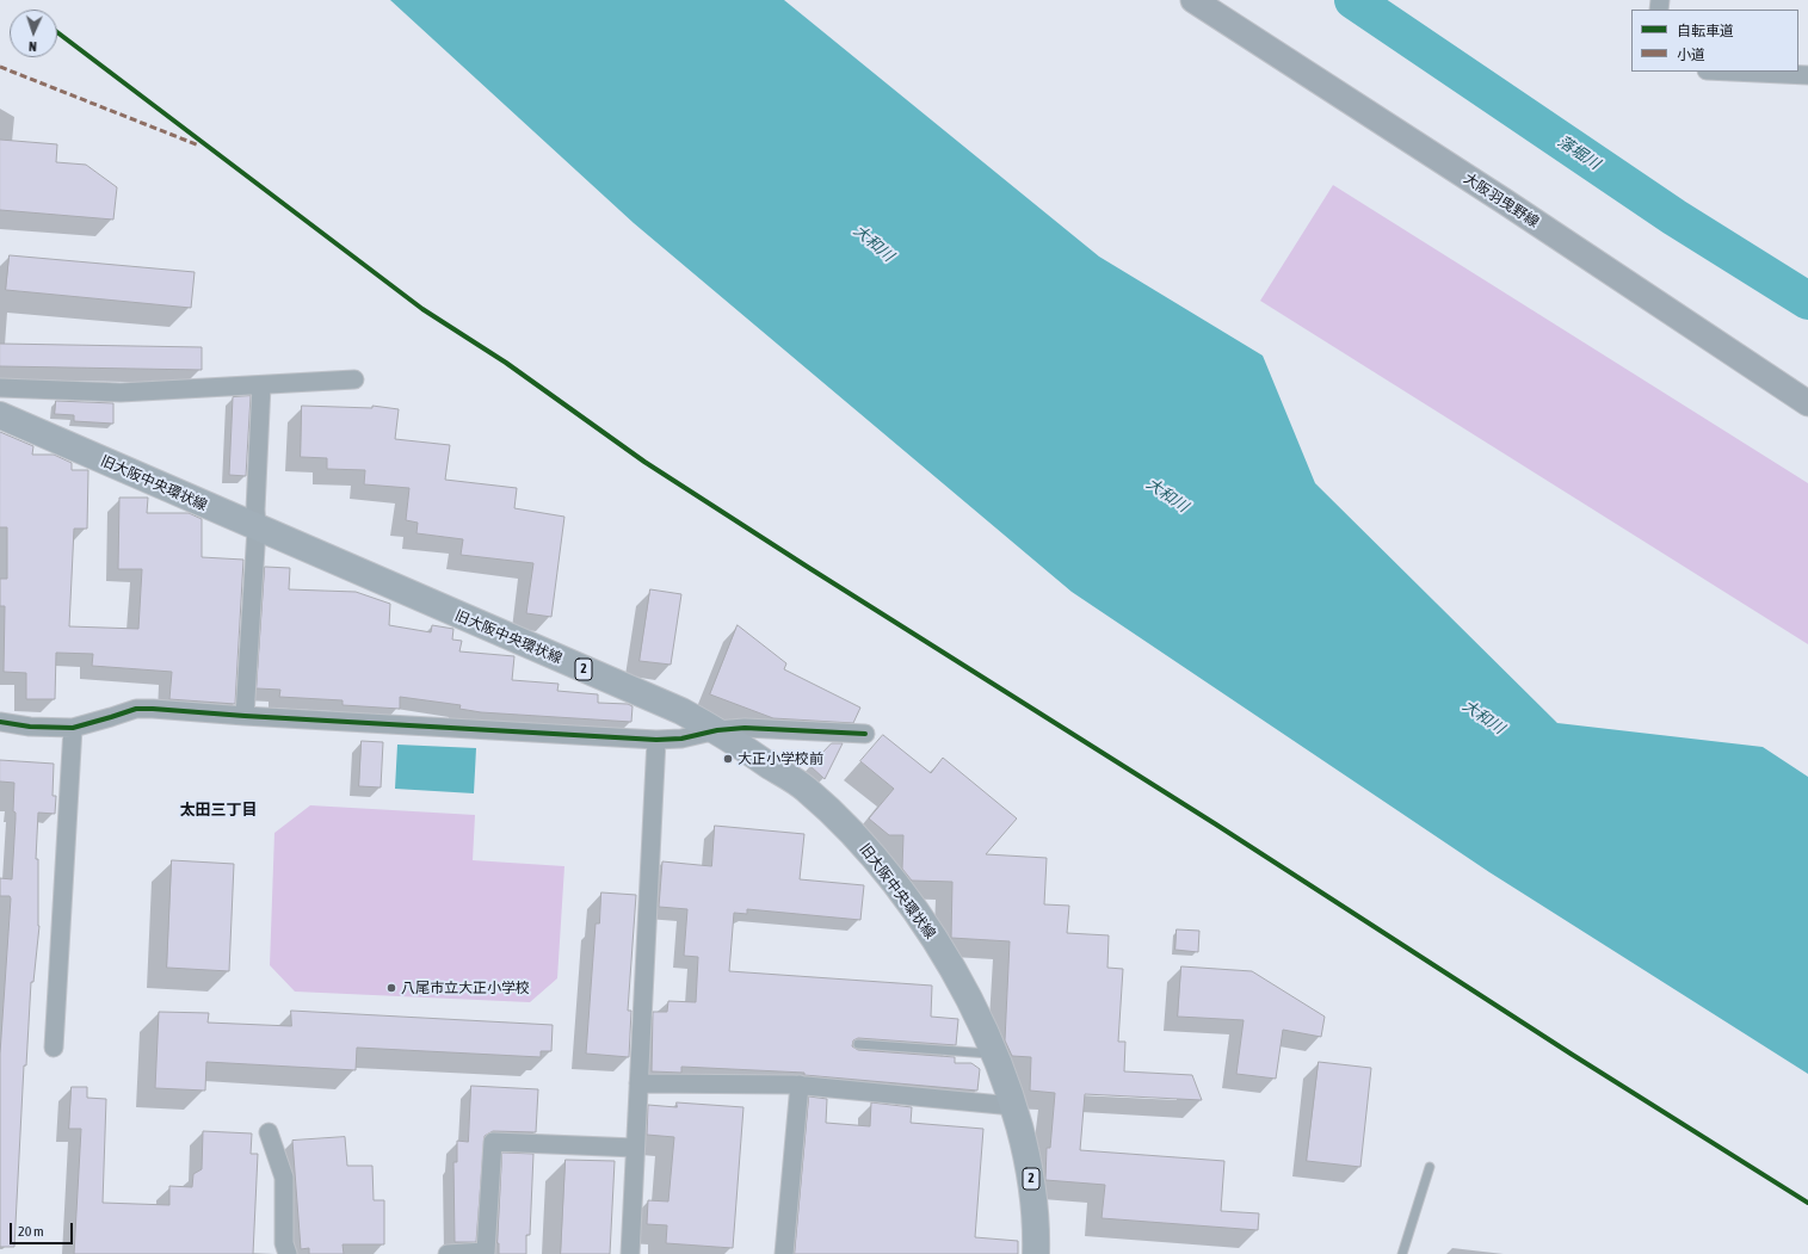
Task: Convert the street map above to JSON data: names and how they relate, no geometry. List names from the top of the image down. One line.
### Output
{"streets":{"main road":["大阪羽曳野線","旧大阪中央環状線","2"]},"districts":["太田三丁目"],"water":["落堀川","大和川"],"places":["大正小学校前","八尾市立大正小学校"],"legend":["自転車道","小道"],"scale_bar":"20 m","north":"bottom"}
